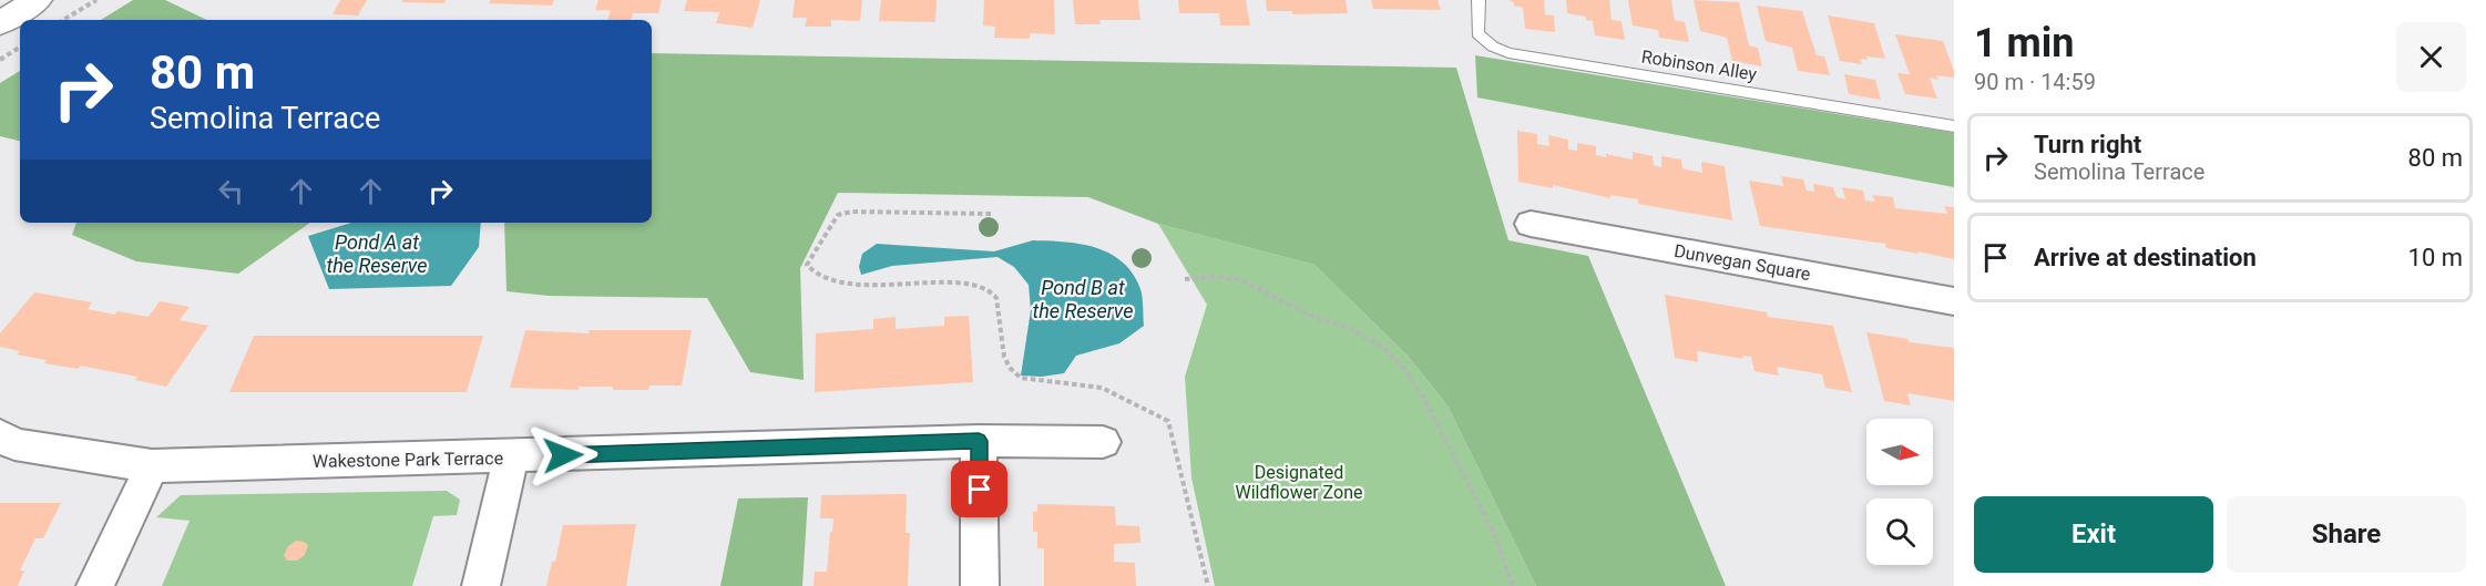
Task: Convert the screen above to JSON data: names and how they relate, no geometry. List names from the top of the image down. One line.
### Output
{"streets":{"street":["Dunvegan Square","Wakestone Park Terrace"],"lane":["Robinson Alley"]},"water":["Pond A at the Reserve","Pond B at the Reserve"],"parks":["Designated Wildflower Zone"],"north":"right","page":{"heading":["1 min","90 m · 14:59"],"turn":["80 m","Semolina Terrace"],"list":[{"name":"Turn right","note":"Semolina Terrace","value":"80 m"},{"name":"Arrive at destination","value":"10 m"}],"buttons":["Exit","Share"]}}
